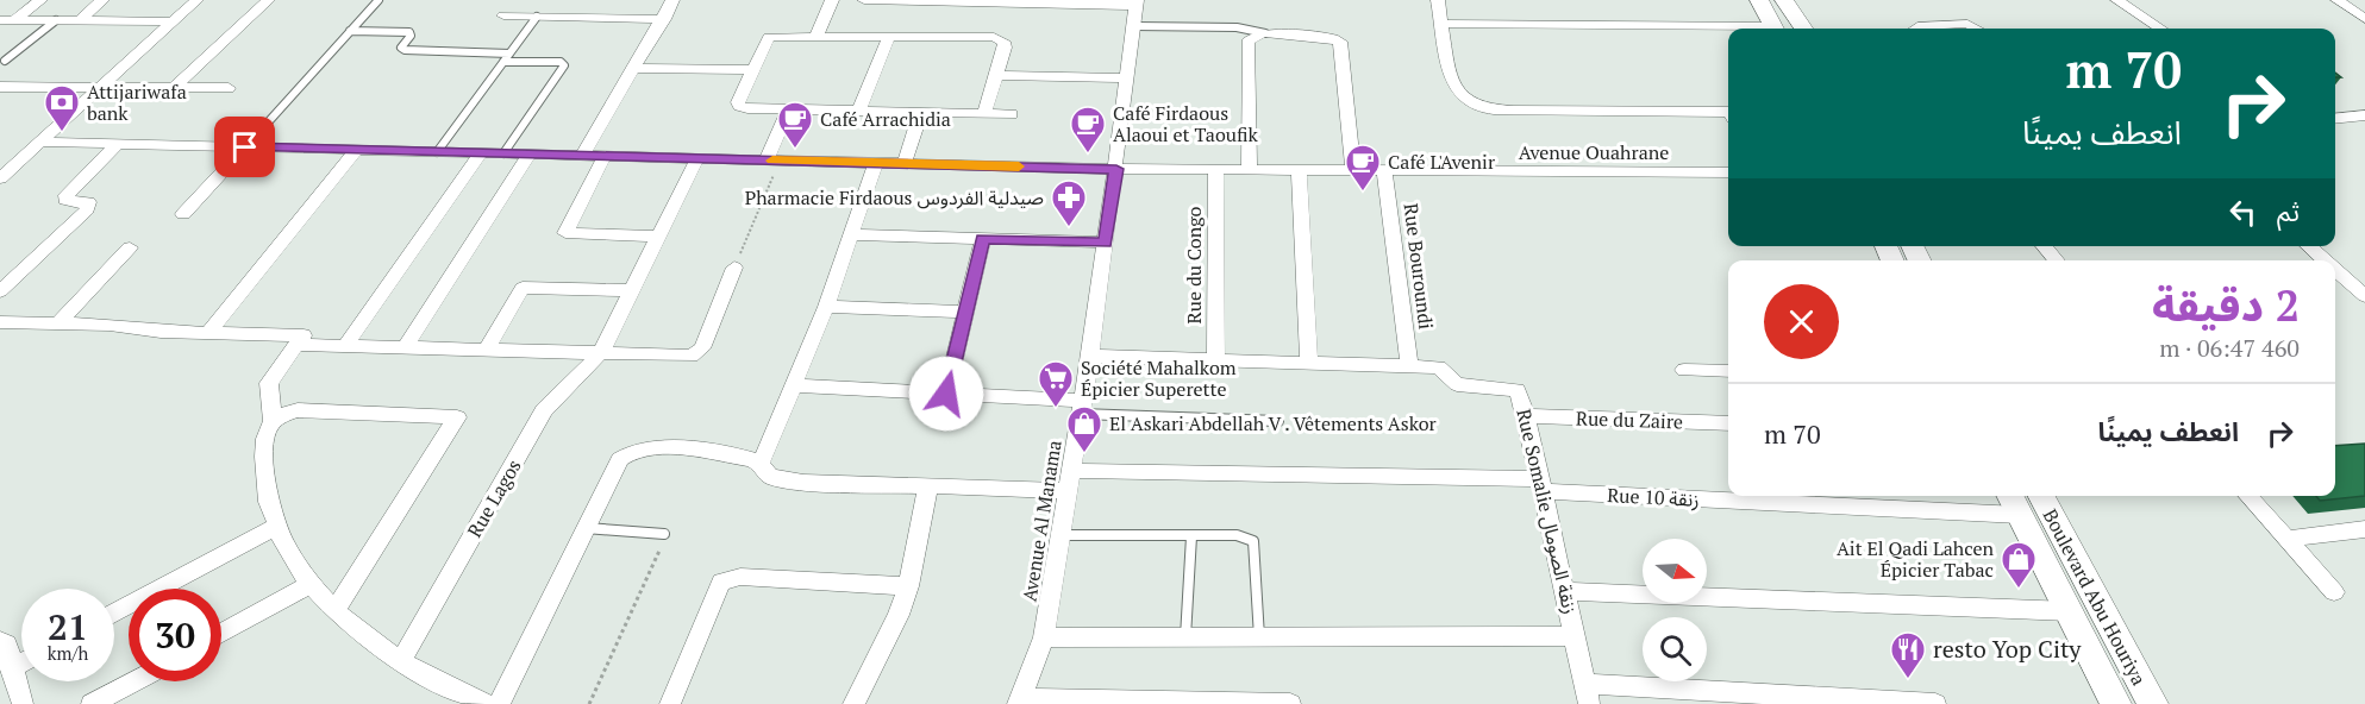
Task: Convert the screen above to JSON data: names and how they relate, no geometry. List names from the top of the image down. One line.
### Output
{"streets":{"main road":["Boulevard Abu Houriya"],"street":["Avenue Ouahrane","Rue du Congo","Rue Bouroundi","Rue du Zaire","Rue 10 زنقة","Rue Lagos","Rue Somalie زنقة الصومال","Avenue Al Manama"]},"crossings":[["Avenue Ouahrane","Rue du Congo"],["Avenue Ouahrane","Rue Bouroundi"],["Avenue Ouahrane","Rue Lagos"],["Avenue Ouahrane","Avenue Al Manama"],["Rue Bouroundi","Rue Somalie زنقة الصومال"],["Rue du Zaire","Rue Somalie زنقة الصومال"],["Rue 10 زنقة","Rue Somalie زنقة الصومال"],["Rue 10 زنقة","Avenue Al Manama"],["Rue 10 زنقة","Boulevard Abu Houriya"]],"places":{"bank":["Attijariwafa bank"],"cafe":["Café Arrachidia","Café Firdaous Alaoui et Taoufik","Café L'Avenir"],"pharmacy":["Pharmacie Firdaous صيدلية الفردوس"],"supermarket":["Société Mahalkom Épicier Superette"],"shop":["El Askari Abdellah V . Vêtements Askor","Ait El Qadi Lahcen Épicier Tabac"],"restaurant":["resto Yop City"]},"north":"right","page":{"turn":["70 m","انعطف يمينًا"],"then":"ثم","heading":["2 دقيقة","460 m · 06:47"],"list":[{"name":"انعطف يمينًا","value":"70 m"}],"speed":"21 km/h","limit":"30"}}
